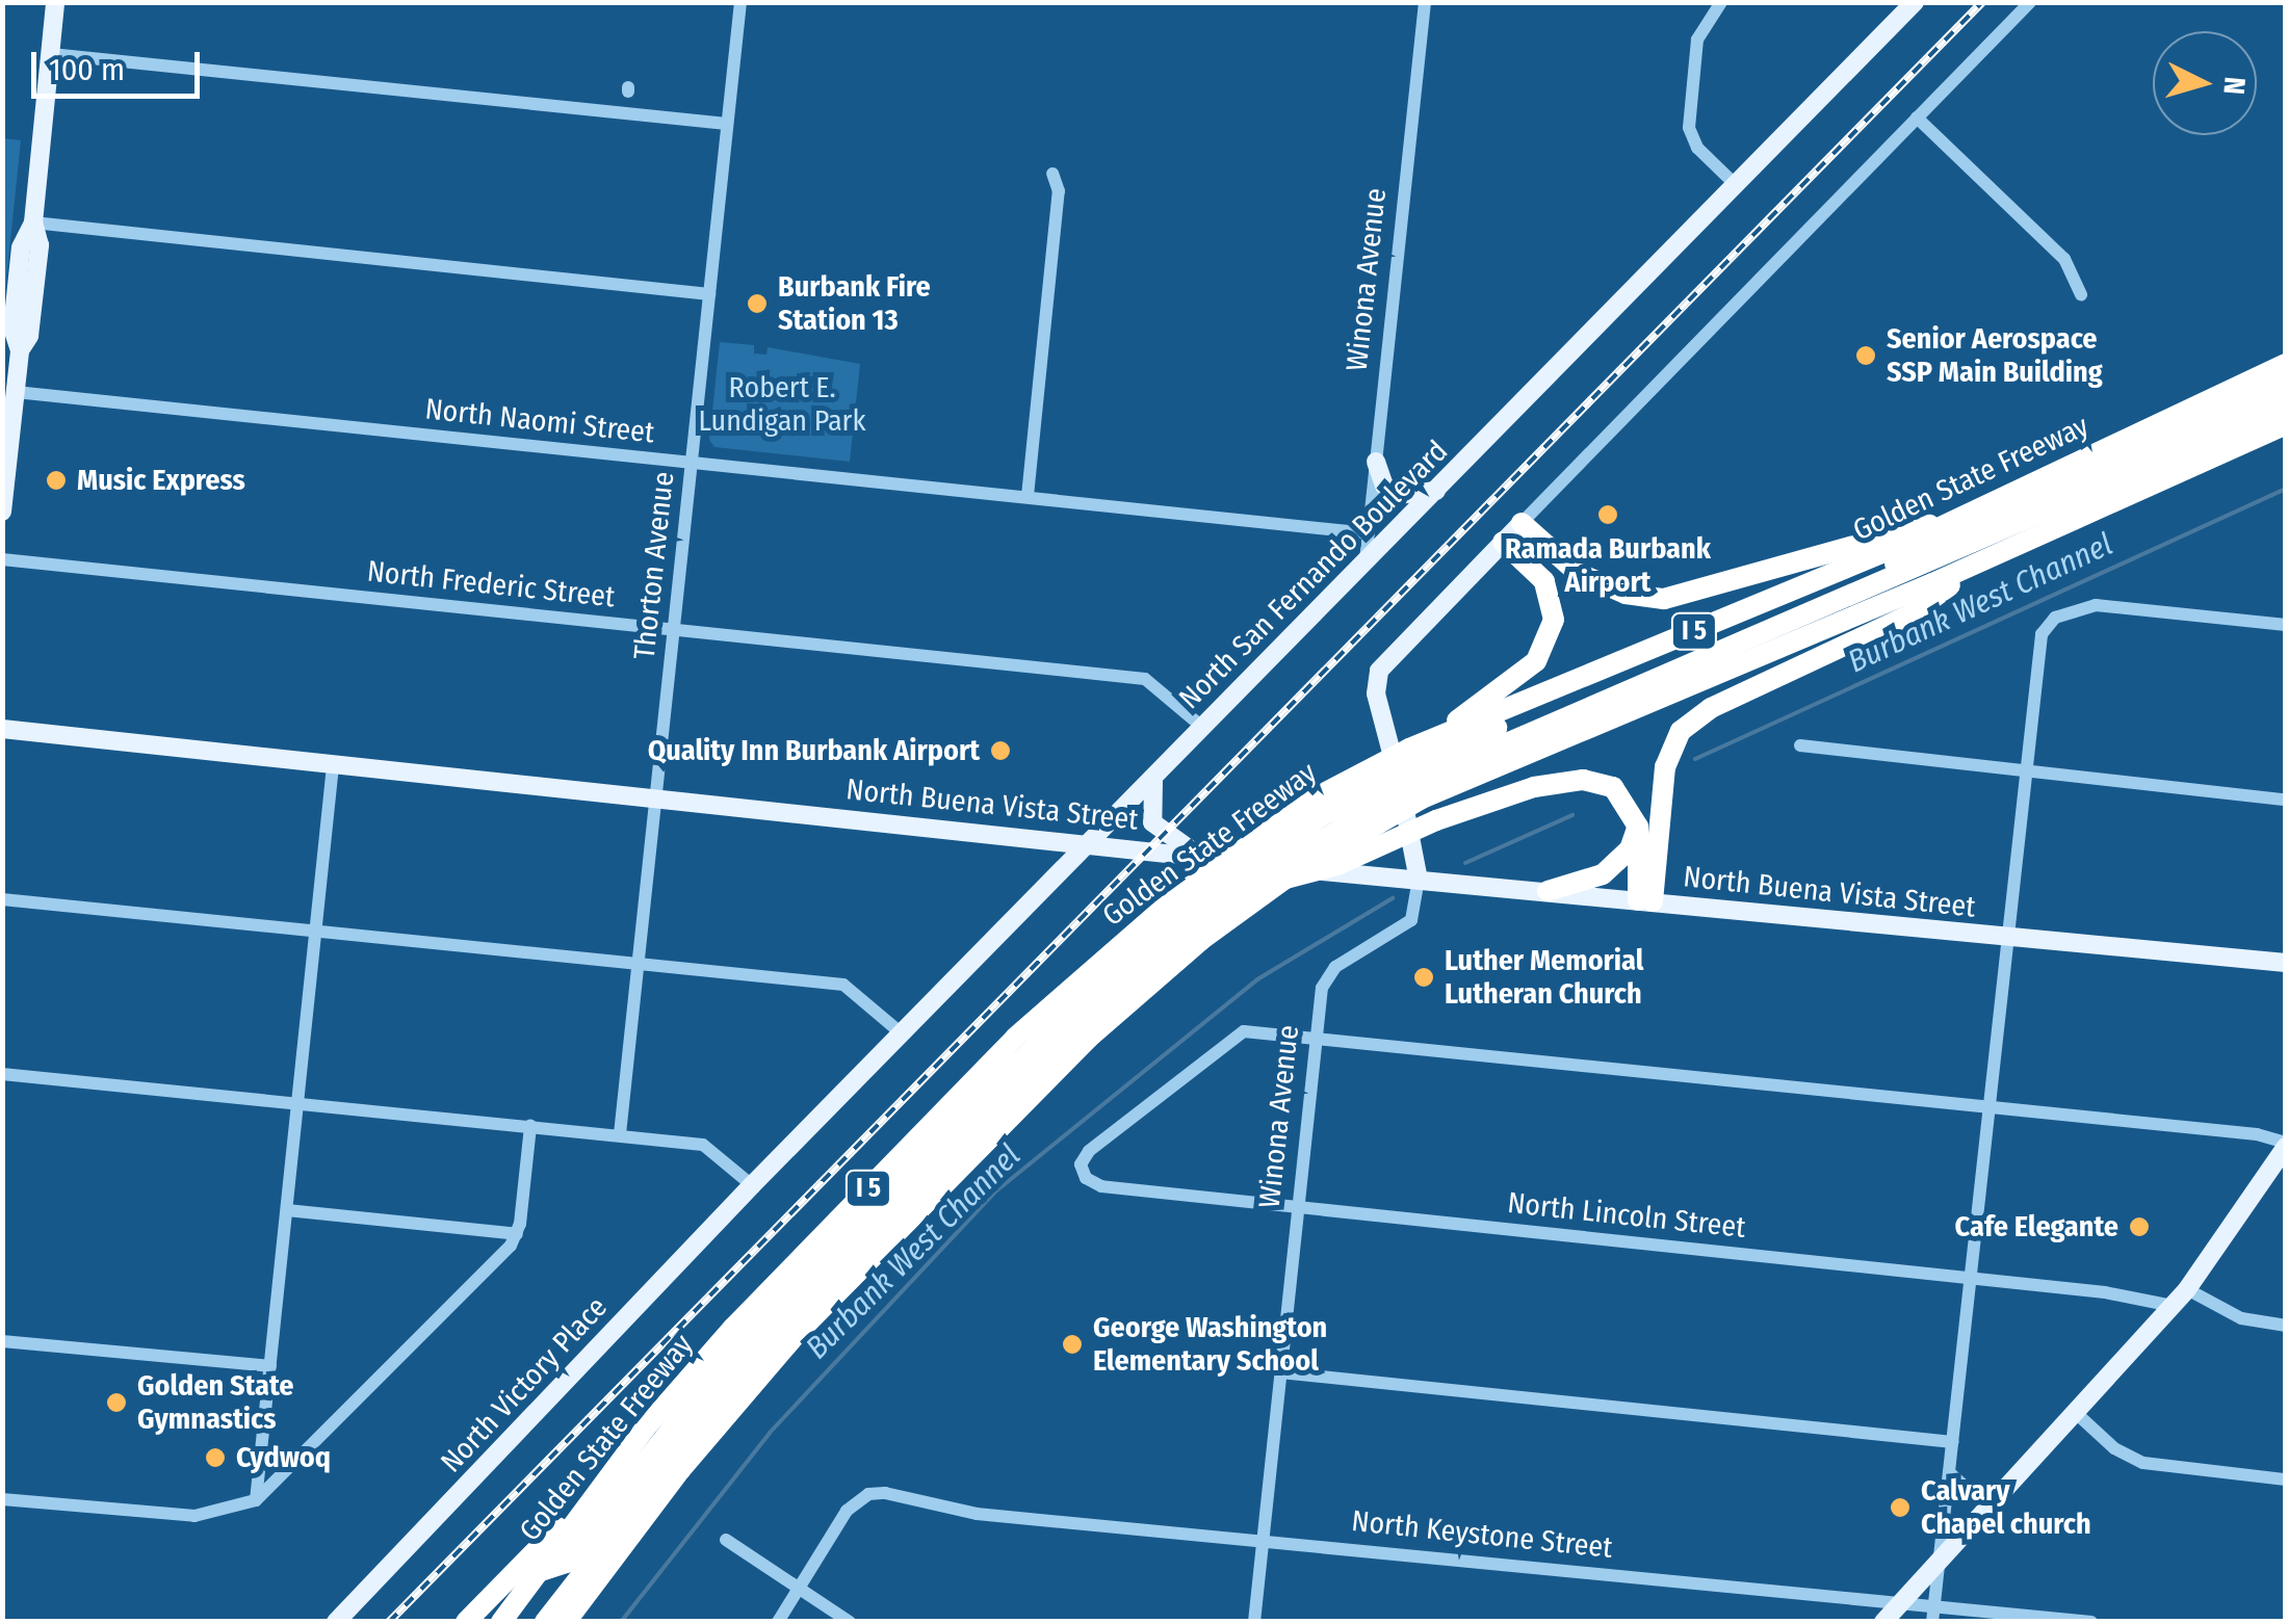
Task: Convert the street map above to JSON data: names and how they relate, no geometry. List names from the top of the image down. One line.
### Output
{"streets":{"highway":["Golden State Freeway","I 5"],"main road":["North San Fernando Boulevard","North Buena Vista Street","North Victory Place"],"street":["Winona Avenue","North Naomi Street","Thorton Avenue","North Frederic Street","North Lincoln Street","North Keystone Street"]},"crossings":[["Winona Avenue","North Naomi Street"],["Winona Avenue","North San Fernando Boulevard"],["Winona Avenue","North Buena Vista Street"],["Winona Avenue","North Lincoln Street"],["Winona Avenue","North Keystone Street"],["North Naomi Street","Thorton Avenue"],["Thorton Avenue","North Frederic Street"],["Thorton Avenue","North Buena Vista Street"],["North San Fernando Boulevard","North Frederic Street"],["North San Fernando Boulevard","North Buena Vista Street"],["North San Fernando Boulevard","North Victory Place"]],"water":["Burbank West Channel"],"parks":["Robert E. Lundigan Park"],"places":["Burbank Fire Station 13","Senior Aerospace SSP Main Building","Music Express","Ramada Burbank Airport","Quality Inn Burbank Airport","Luther Memorial Lutheran Church","Cafe Elegante","George Washington Elementary School","Golden State Gymnastics","Cydwoq","Calvary Chapel church"],"scale_bar":"100 m","north":"right"}
